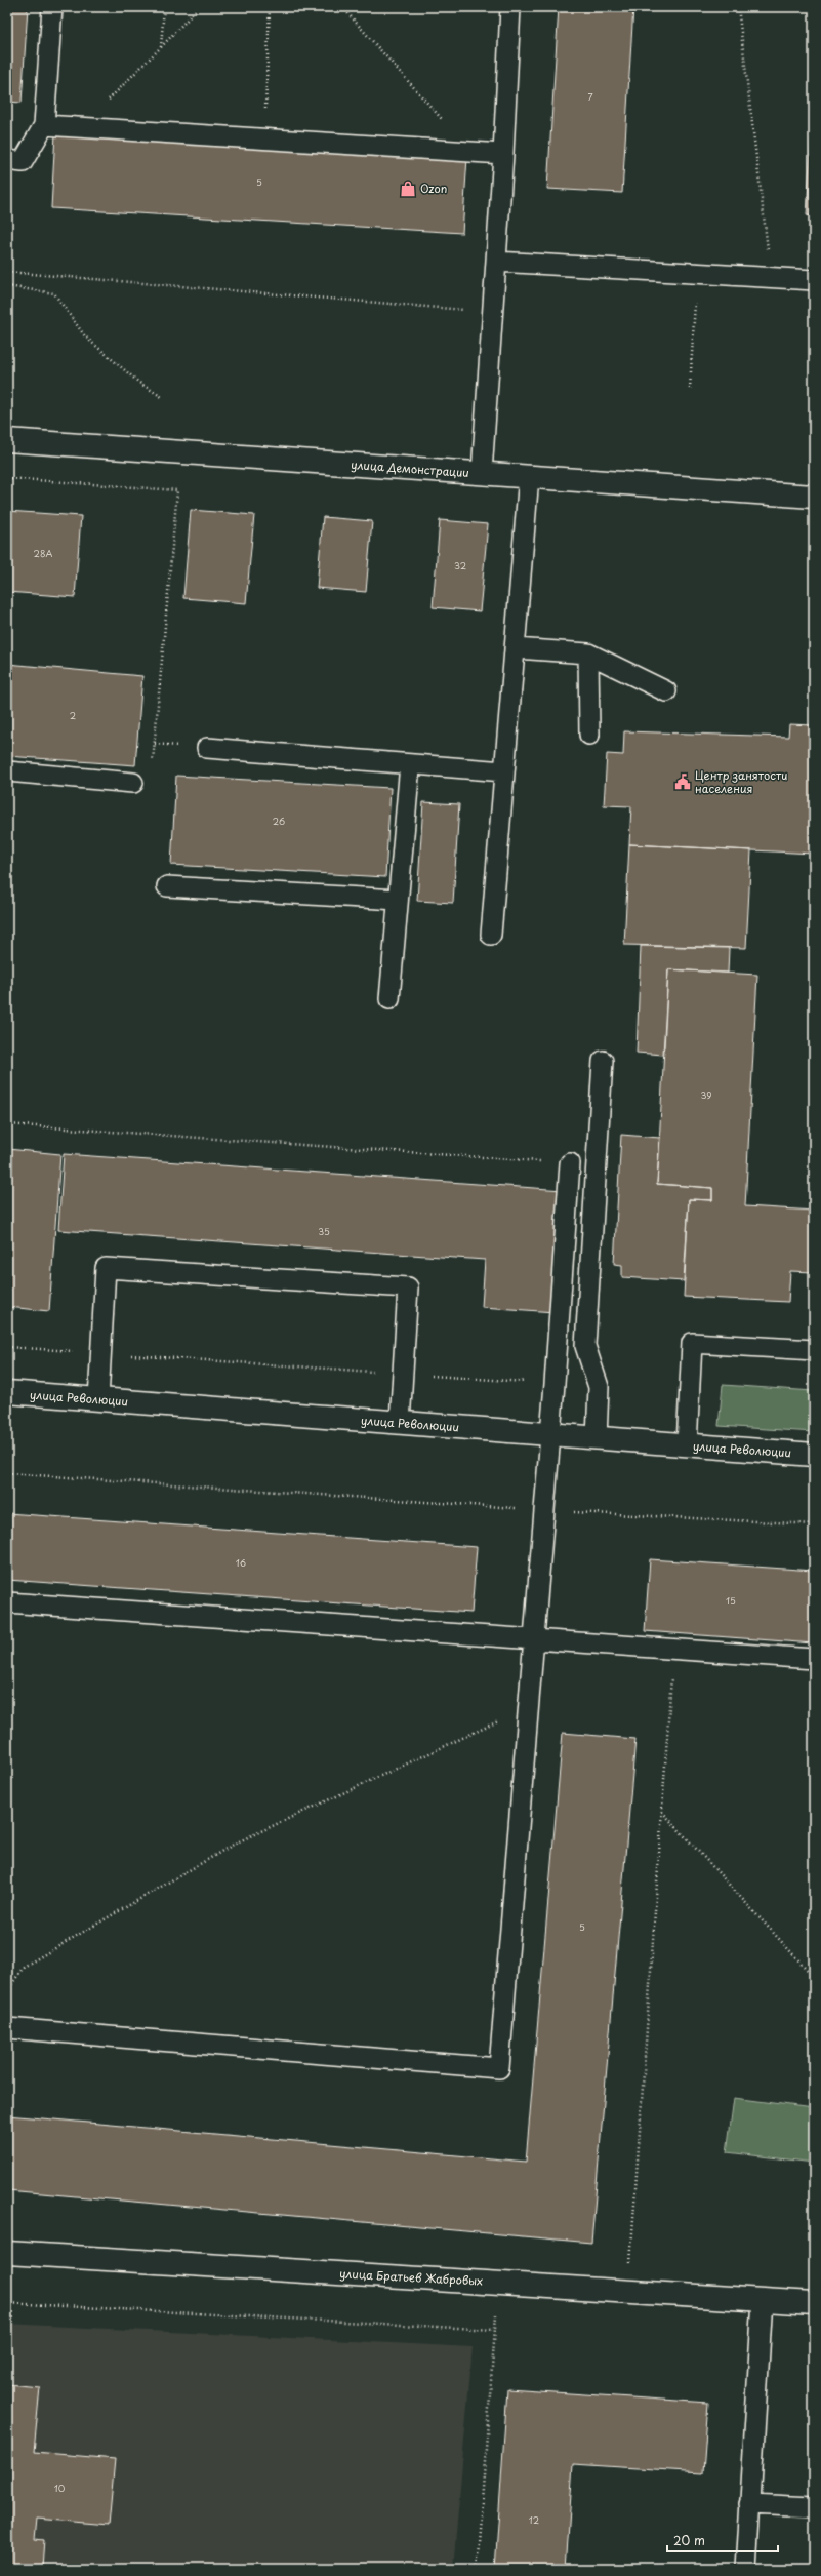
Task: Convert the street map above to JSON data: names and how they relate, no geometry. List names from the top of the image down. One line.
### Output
{"streets":{"street":["улица Демонстрации","улица Революции","улица Братьев Жабровых"]},"places":{"shop":["Ozon"],"public building":["Центр занятости населения"]},"house_numbers":["7","5","28А","32","2","26","39","35","16","15","5","10","12"],"scale_bar":"20 m"}
